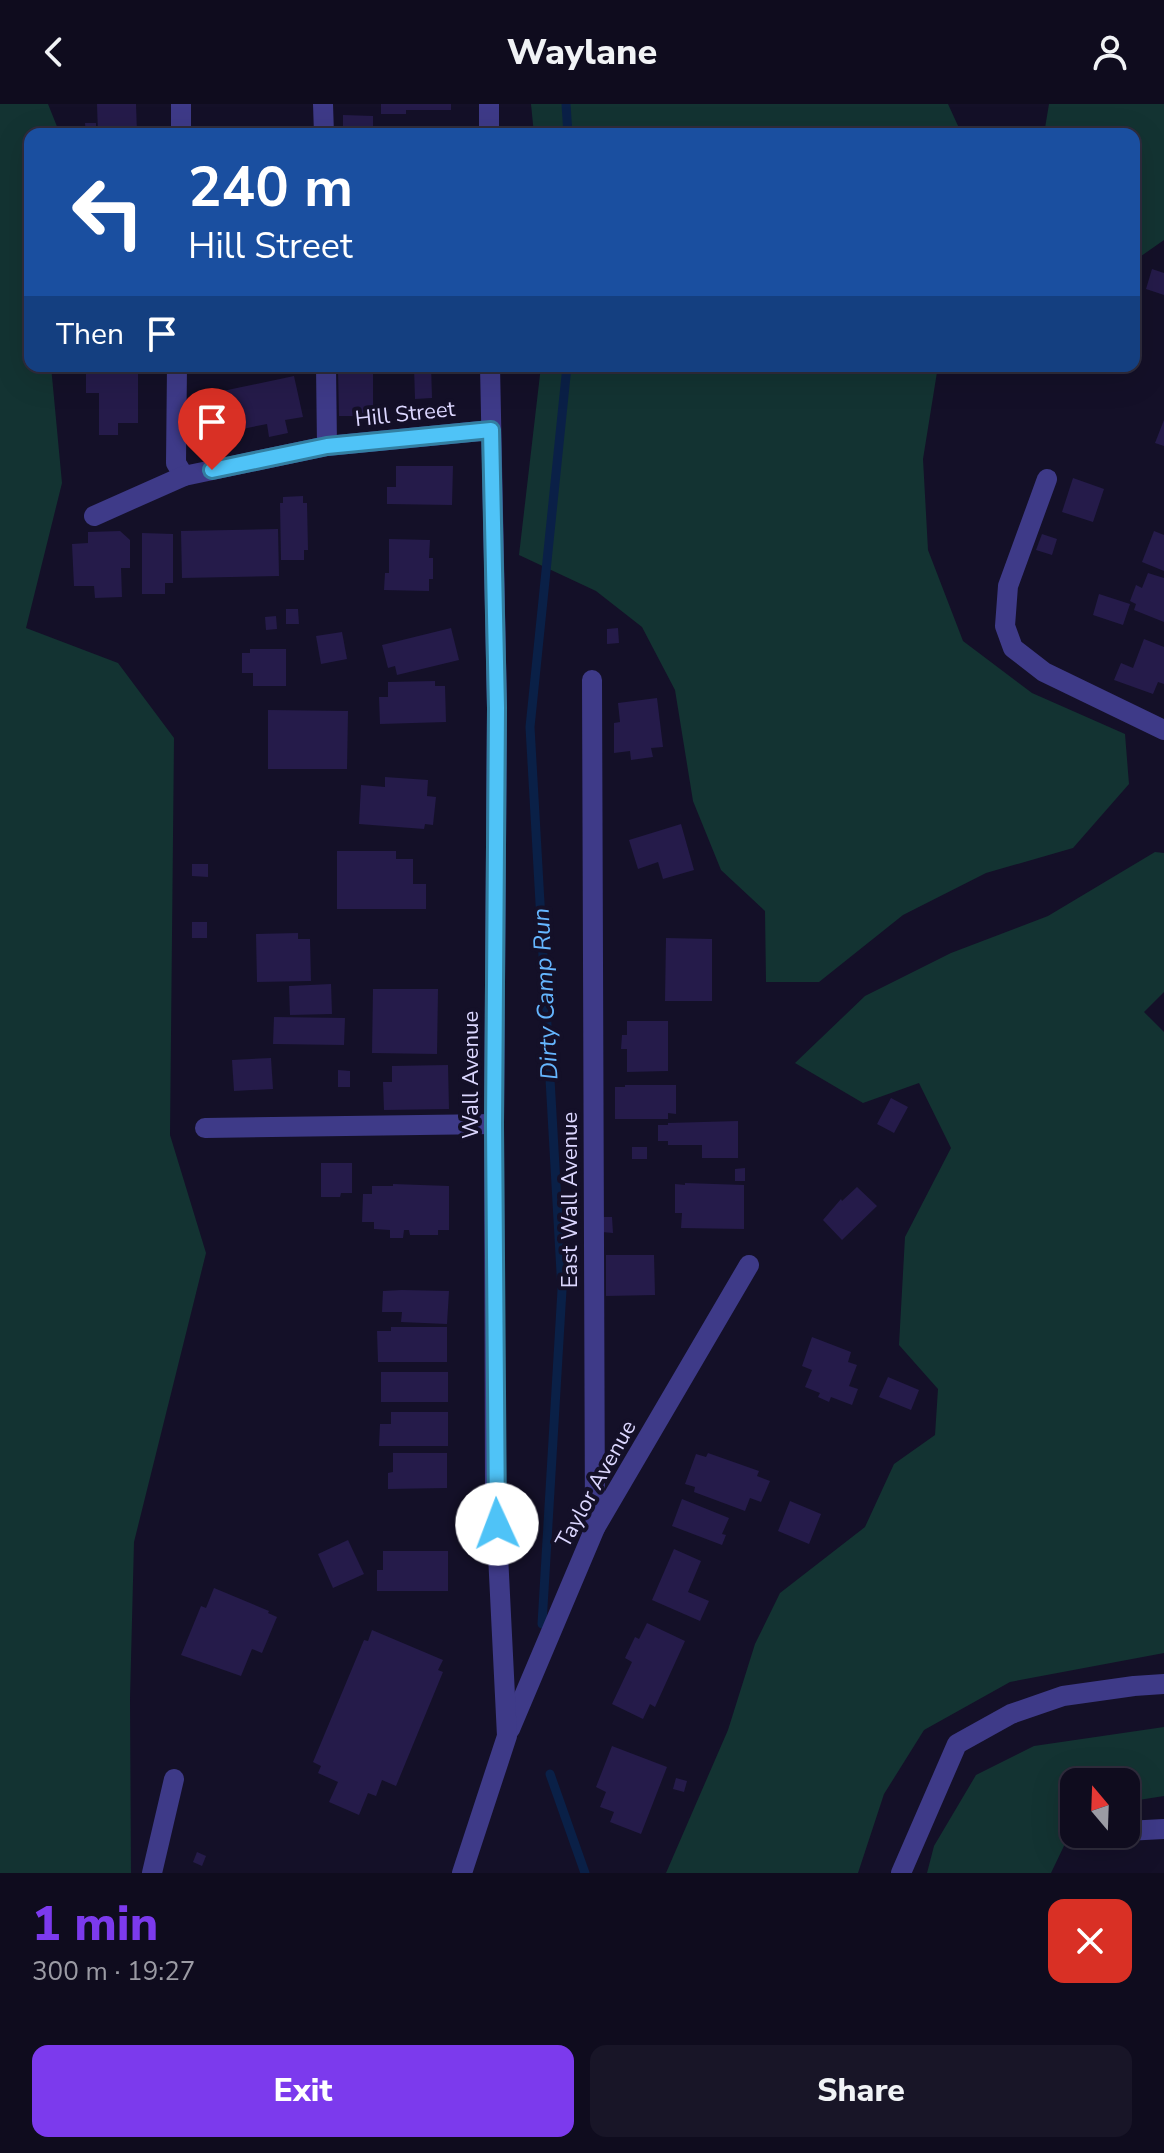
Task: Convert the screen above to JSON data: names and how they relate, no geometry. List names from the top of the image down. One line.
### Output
{"streets":{"street":["Hill Street","Wall Avenue","East Wall Avenue","Taylor Avenue"]},"crossings":[["Hill Street","Wall Avenue"],["Wall Avenue","Taylor Avenue"],["East Wall Avenue","Taylor Avenue"]],"water":["Dirty Camp Run"],"north":"top","page":{"header":"Waylane","turn":["240 m","Hill Street"],"then":"Then","heading":["1 min","300 m · 19:27"],"buttons":["Exit","Share"]}}
